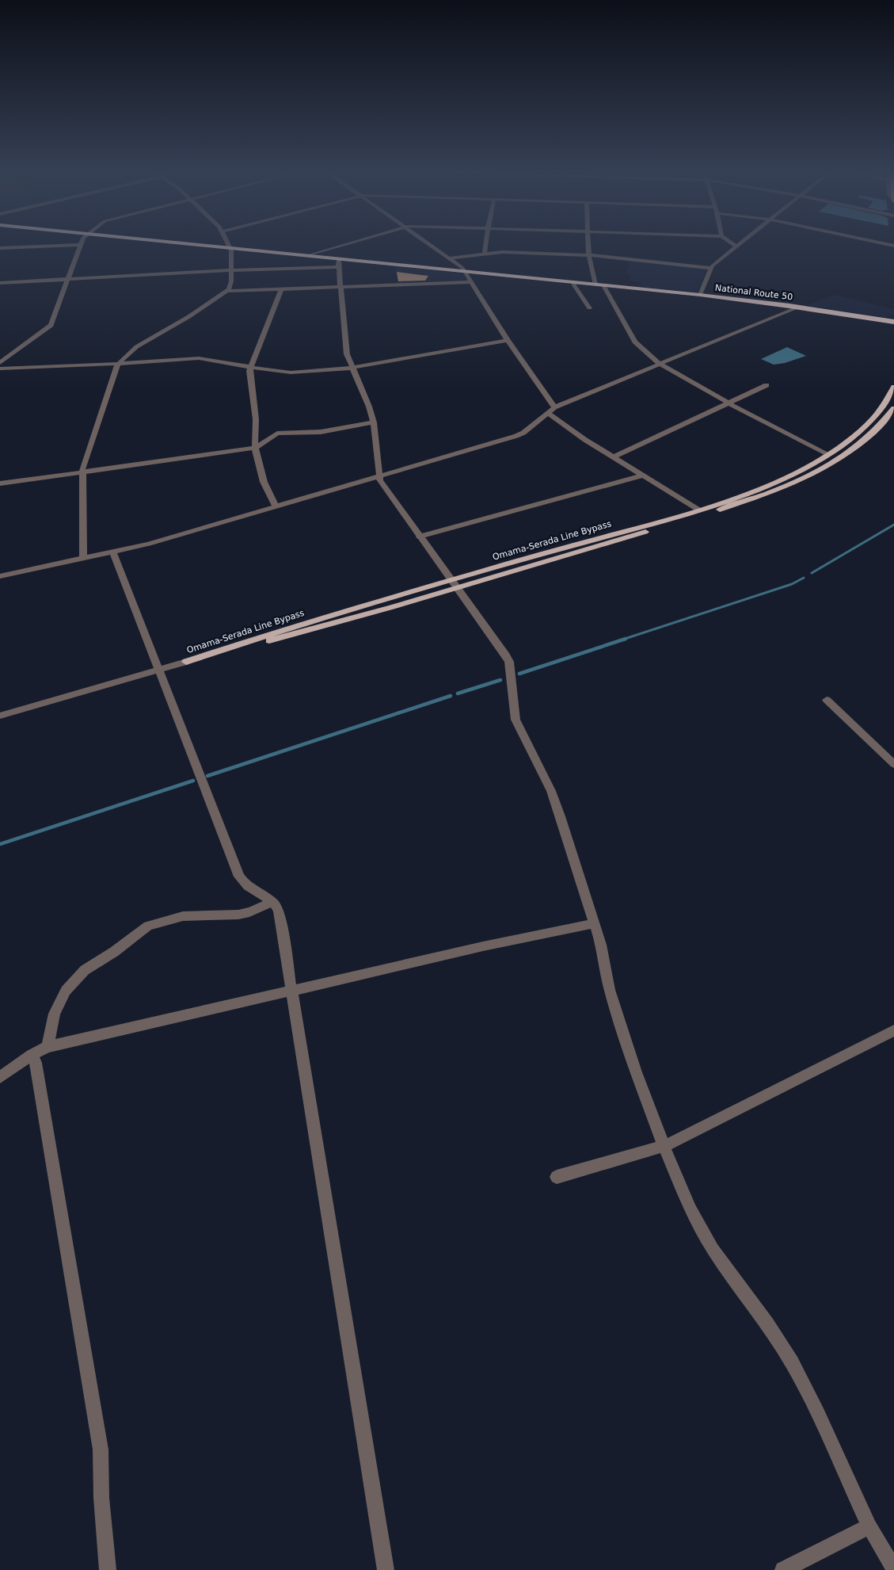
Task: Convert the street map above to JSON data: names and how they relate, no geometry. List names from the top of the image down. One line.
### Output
{"streets":{"highway":["National Route 50"],"main road":["Omama-Serada Line Bypass"]}}
